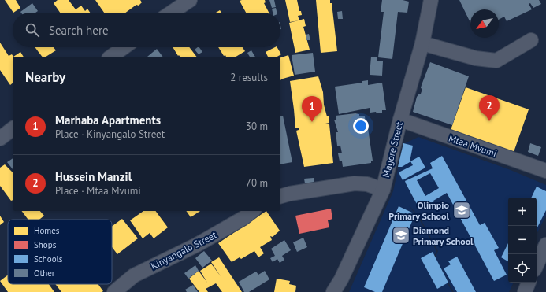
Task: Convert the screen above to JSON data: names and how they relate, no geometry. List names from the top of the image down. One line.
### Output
{"streets":{"street":["Mtaa Mvumi","Magore Street","Kinyangalo Street"]},"crossings":[["Mtaa Mvumi","Magore Street"]],"places":{"school or university":["Olimpio Primary School","Diamond Primary School"]},"legend":["Homes","Shops","Schools","Other"],"north":"bottom left","page":{"search":"Search here","heading":["Nearby","2 results"],"pins":["2","1"],"list":[{"mark":"1","name":"Marhaba Apartments","note":"Place · Kinyangalo Street","value":"30 m"},{"mark":"2","name":"Hussein Manzil","note":"Place · Mtaa Mvumi","value":"70 m"}],"map_buttons":["+","−"]}}
